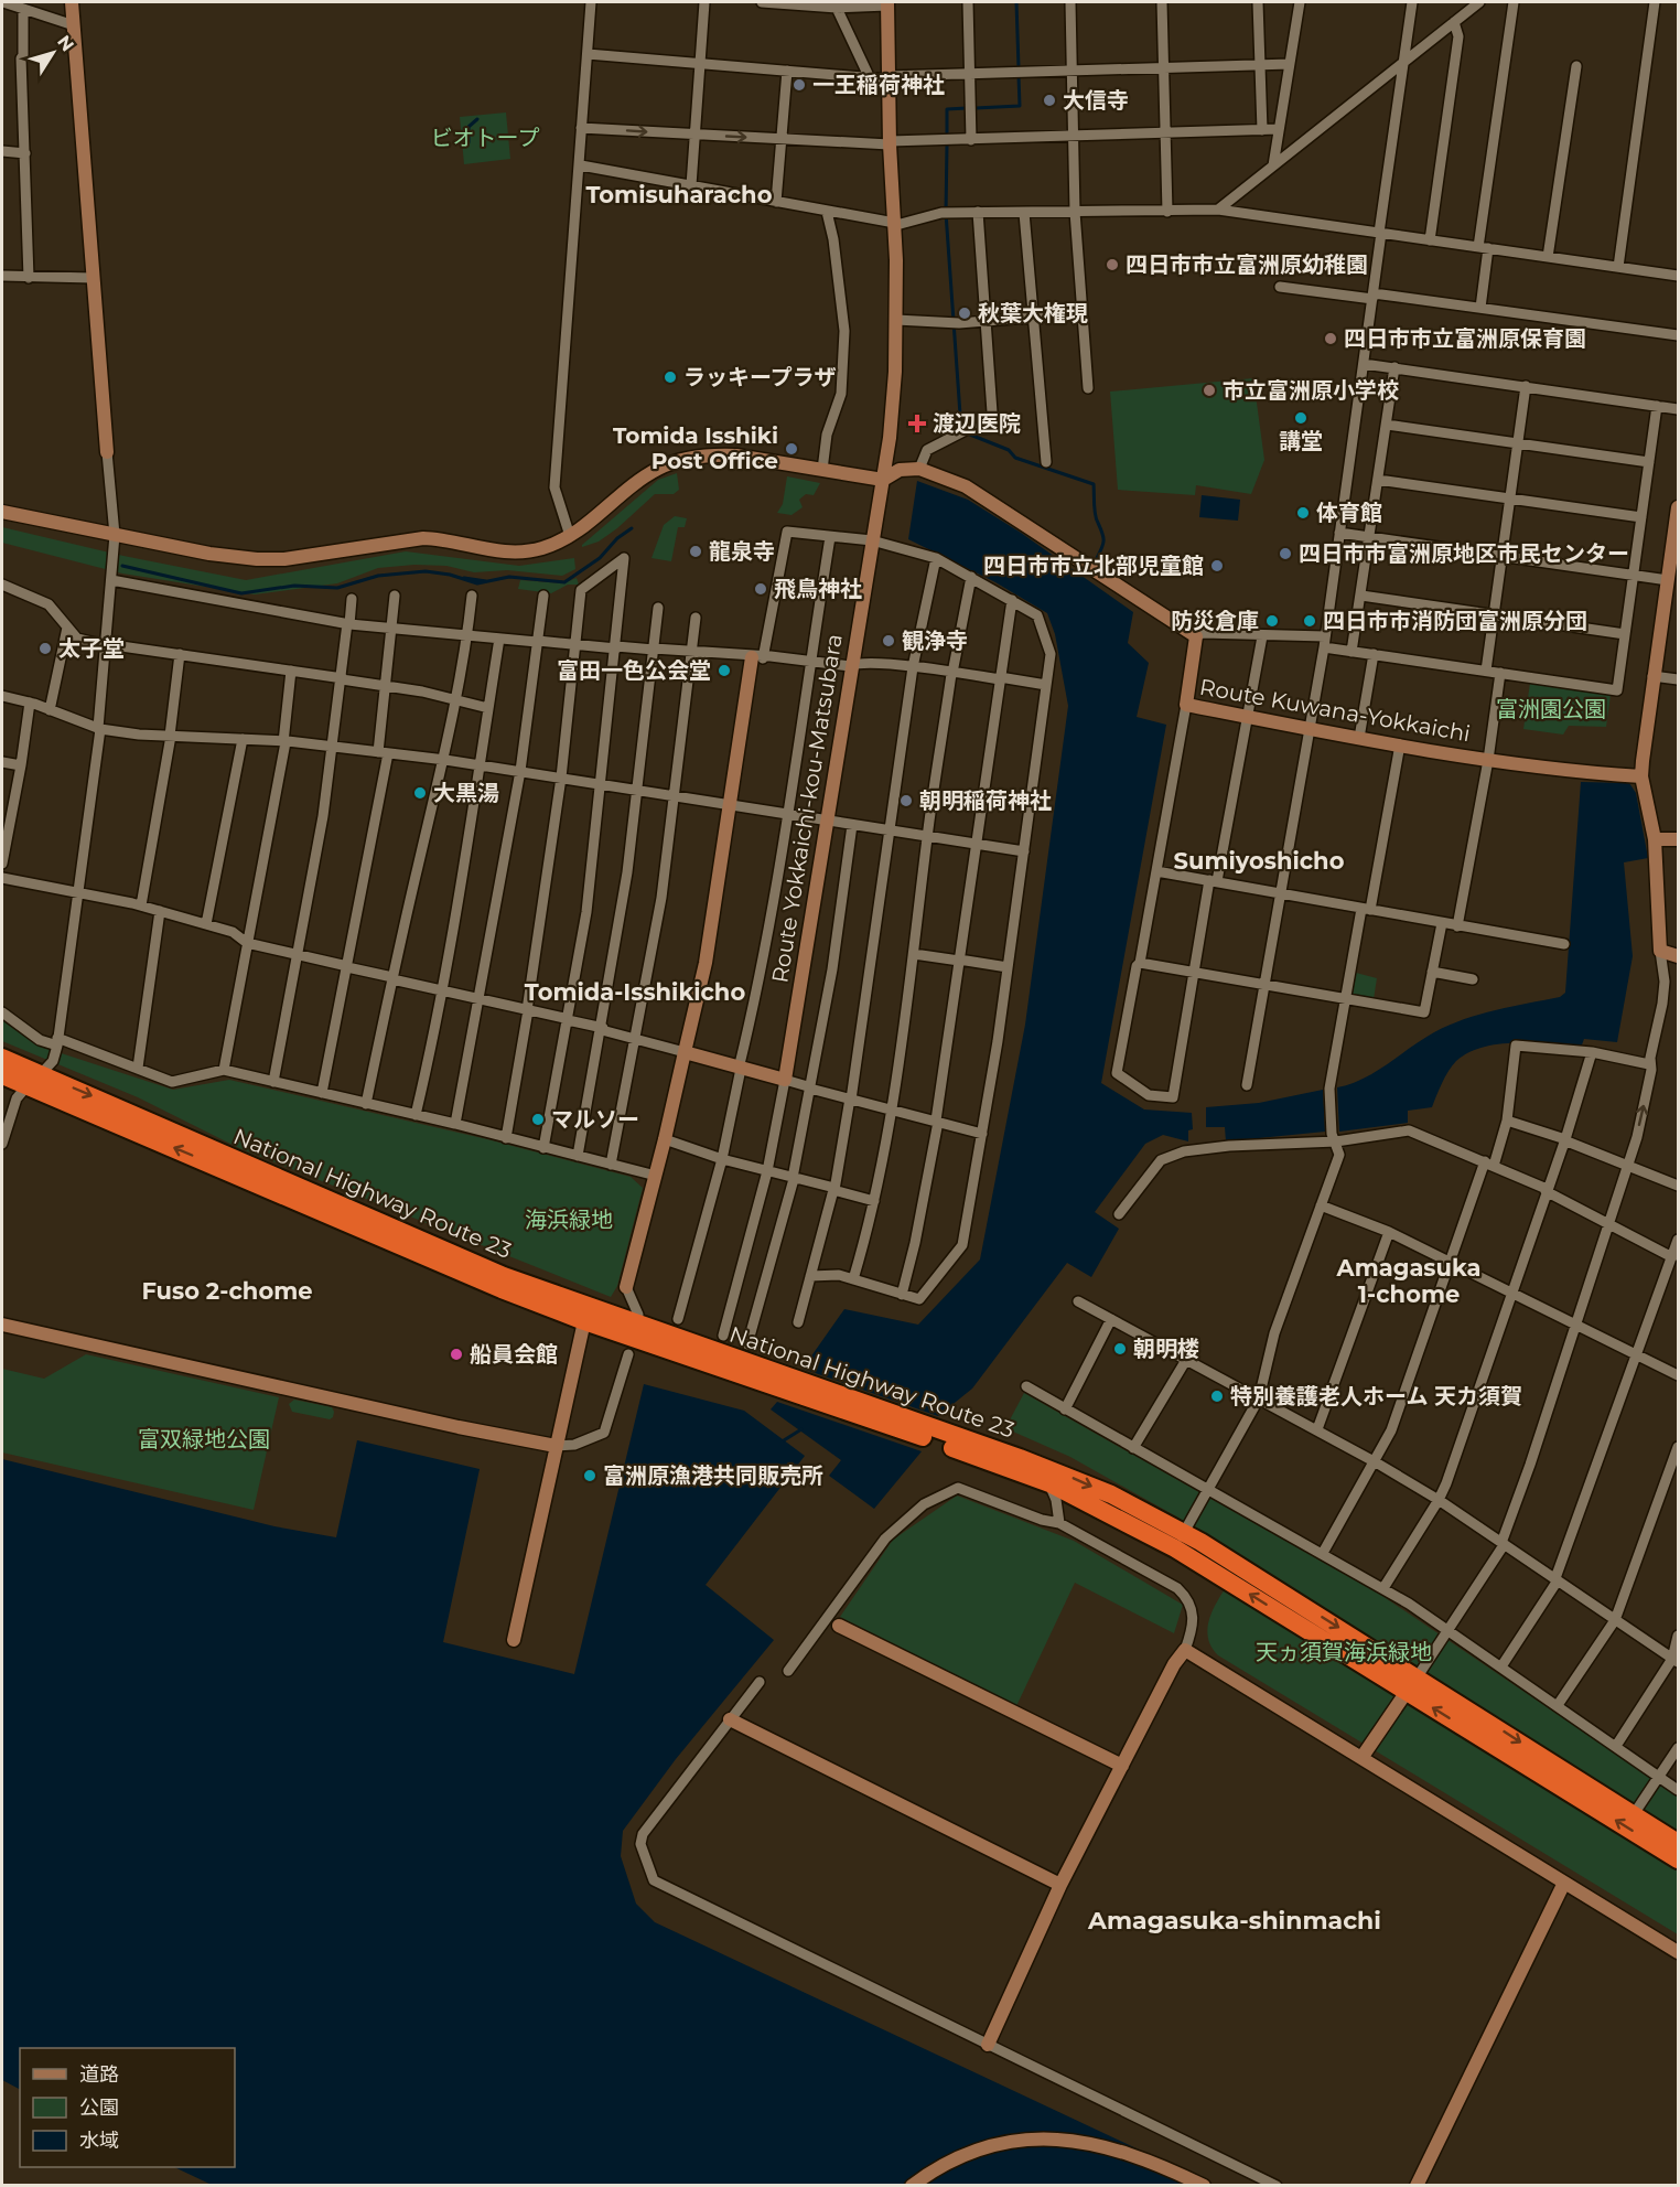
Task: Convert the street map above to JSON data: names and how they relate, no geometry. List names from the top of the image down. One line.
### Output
{"streets":{"highway":["National Highway Route 23"],"street":["Route Kuwana-Yokkaichi","Route Yokkaichi-kou-Matsubara"]},"districts":["Tomisuharacho","Sumiyoshicho","Tomida-Isshikicho","Amagasuka 1-chome","Fuso 2-chome","Amagasuka-shinmachi"],"parks":["ビオトープ","富洲園公園","海浜緑地","富双緑地公園","天ヵ須賀海浜緑地"],"places":{"other":["一王稲荷神社","大信寺","四日市市立富洲原幼稚園","秋葉大権現","四日市市立富洲原保育園","ラッキープラザ","市立富洲原小学校","講堂","Tomida Isshiki Post Office","体育館","龍泉寺","四日市市富洲原地区市民センター","四日市市立北部児童館","飛鳥神社","防災倉庫","四日市市消防団富洲原分団","観浄寺","太子堂","富田一色公会堂","大黒湯","朝明稲荷神社","マルソー","朝明楼","船員会館","特別養護老人ホーム 天カ須賀","富洲原漁港共同販売所"],"health":["渡辺医院"]},"legend":["道路","公園","水域"],"north":"top right"}
